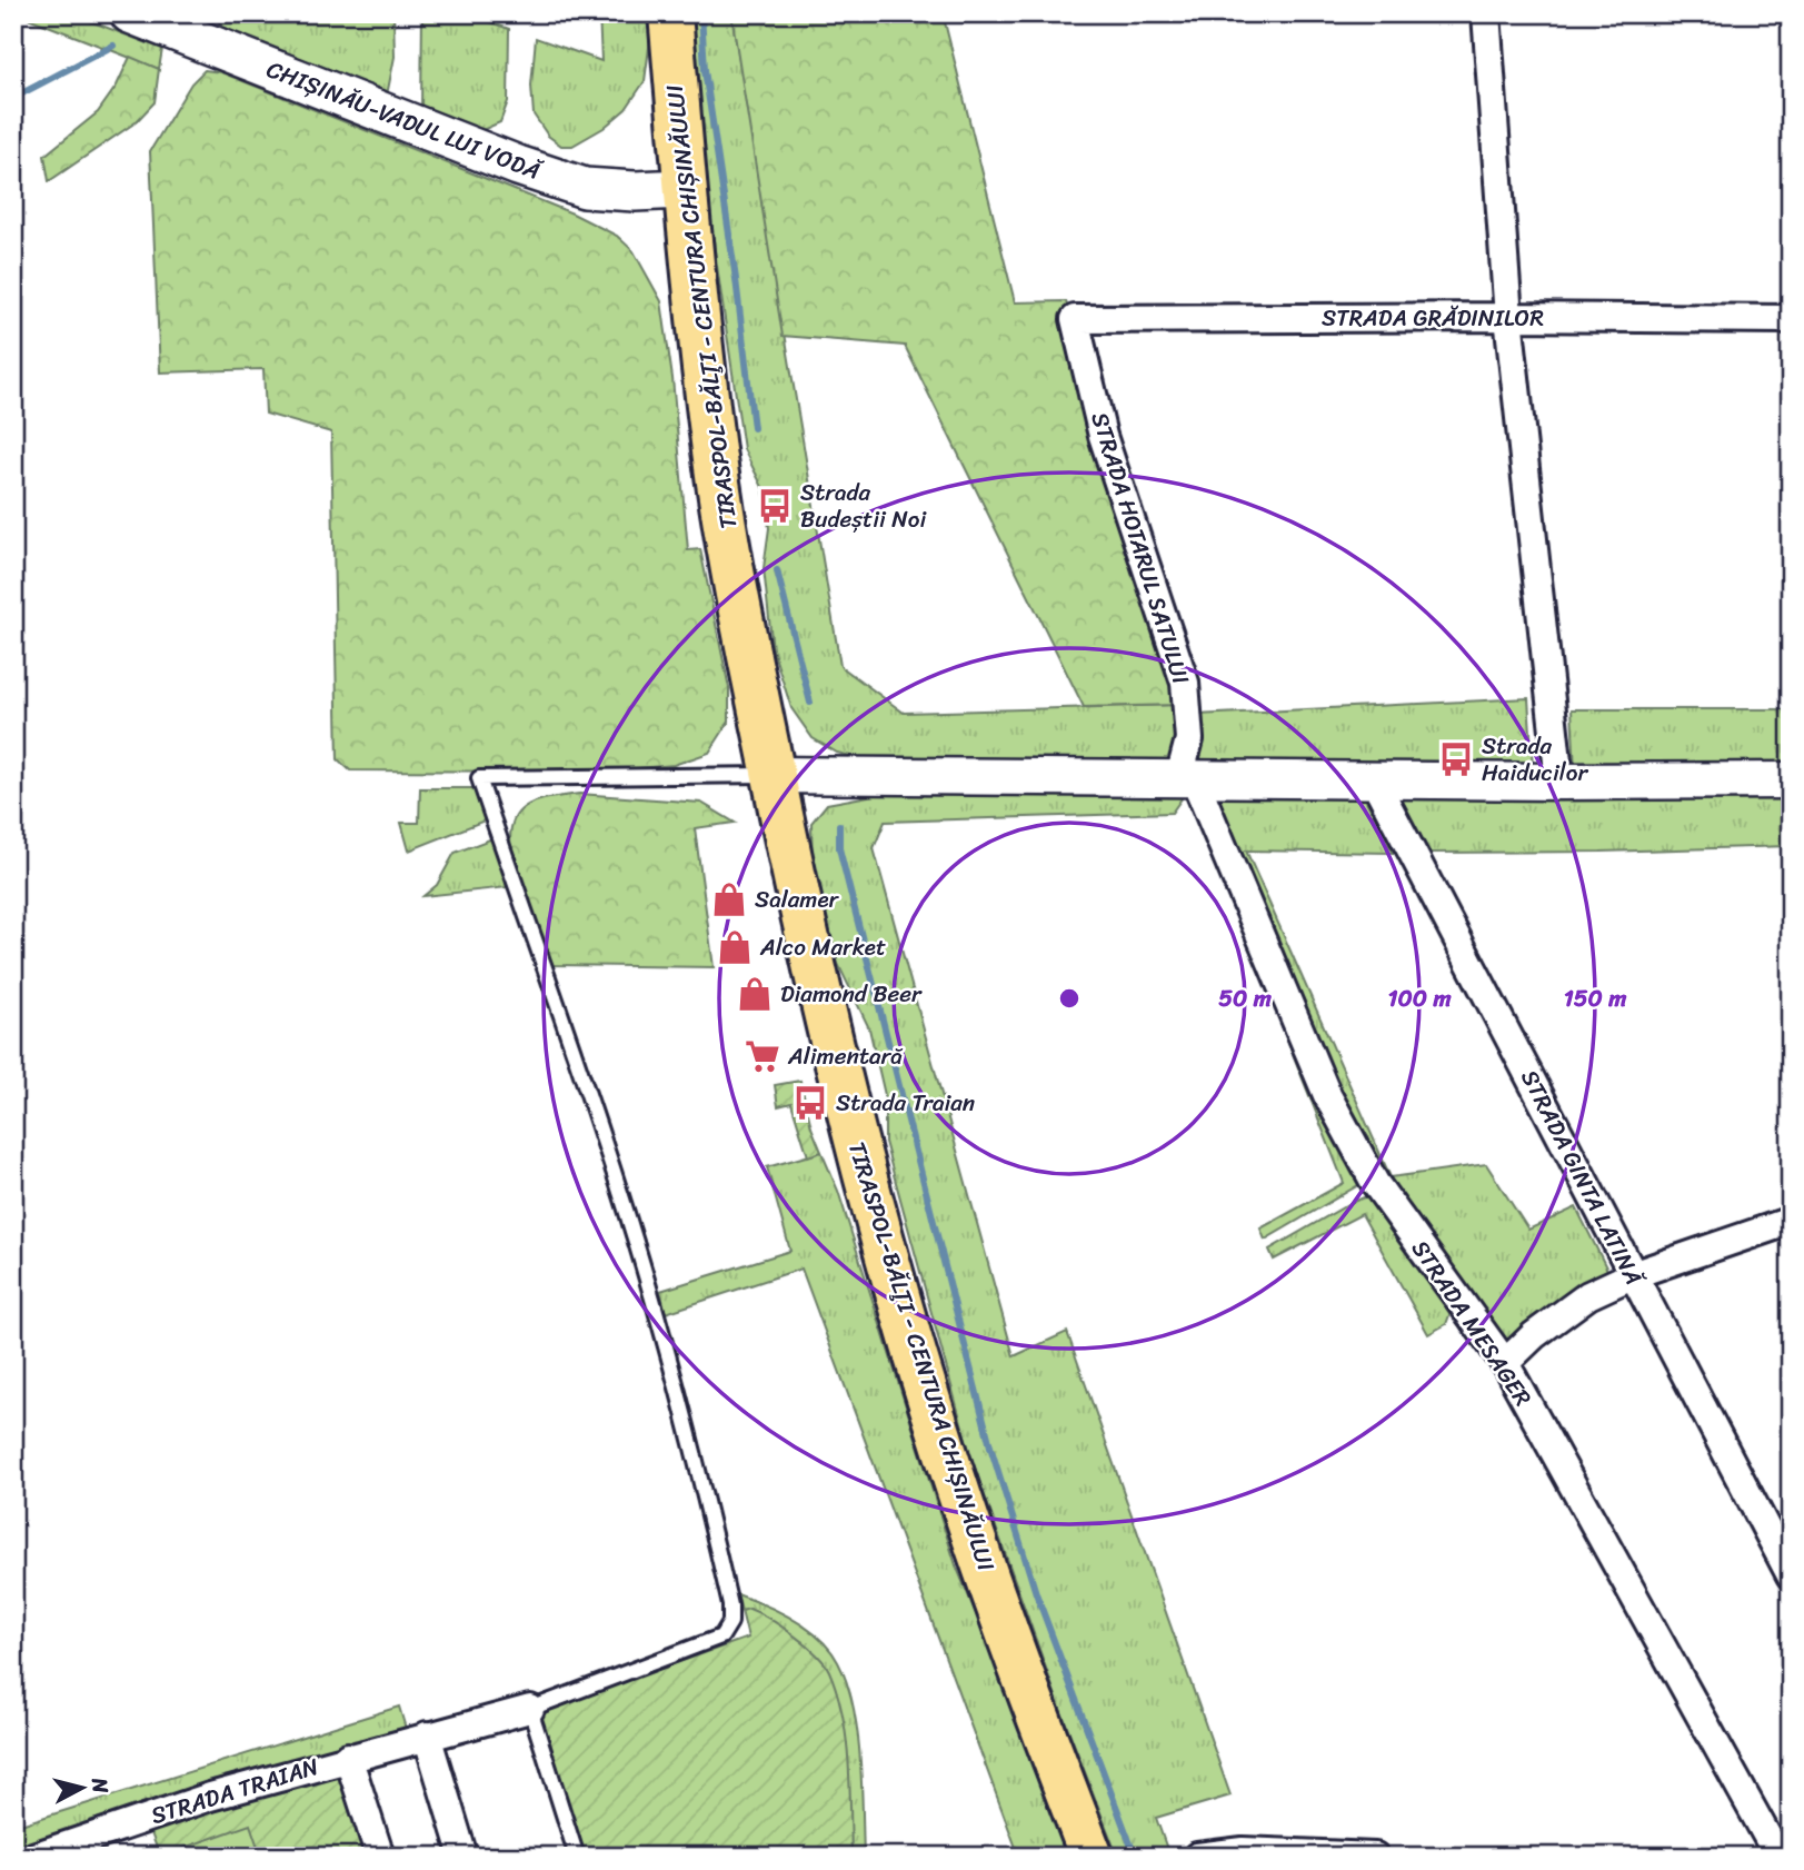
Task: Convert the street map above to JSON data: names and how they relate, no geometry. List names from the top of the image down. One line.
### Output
{"streets":{"highway":["TIRASPOL-BĂLŢI - CENTURA CHIȘINĂULUI"],"main road":["CHIȘINĂU-VADUL LUI VODĂ"],"street":["STRADA GRĂDINILOR","STRADA HOTARUL SATULUI","STRADA GINTA LATINĂ","STRADA MESAGER","STRADA TRAIAN"]},"crossings":[["CHIȘINĂU-VADUL LUI VODĂ","TIRASPOL-BĂLŢI - CENTURA CHIȘINĂULUI"],["TIRASPOL-BĂLŢI - CENTURA CHIȘINĂULUI","STRADA TRAIAN"],["STRADA GRĂDINILOR","STRADA HOTARUL SATULUI"],["STRADA HOTARUL SATULUI","STRADA MESAGER"]],"places":{"bus stop":["Strada Budeștii Noi","Strada Haiducilor","Strada Traian"],"shop":["Salamer","Alco Market","Diamond Beer"],"supermarket":["Alimentară"]},"north":"right","rings":["50 m","100 m","150 m"]}
